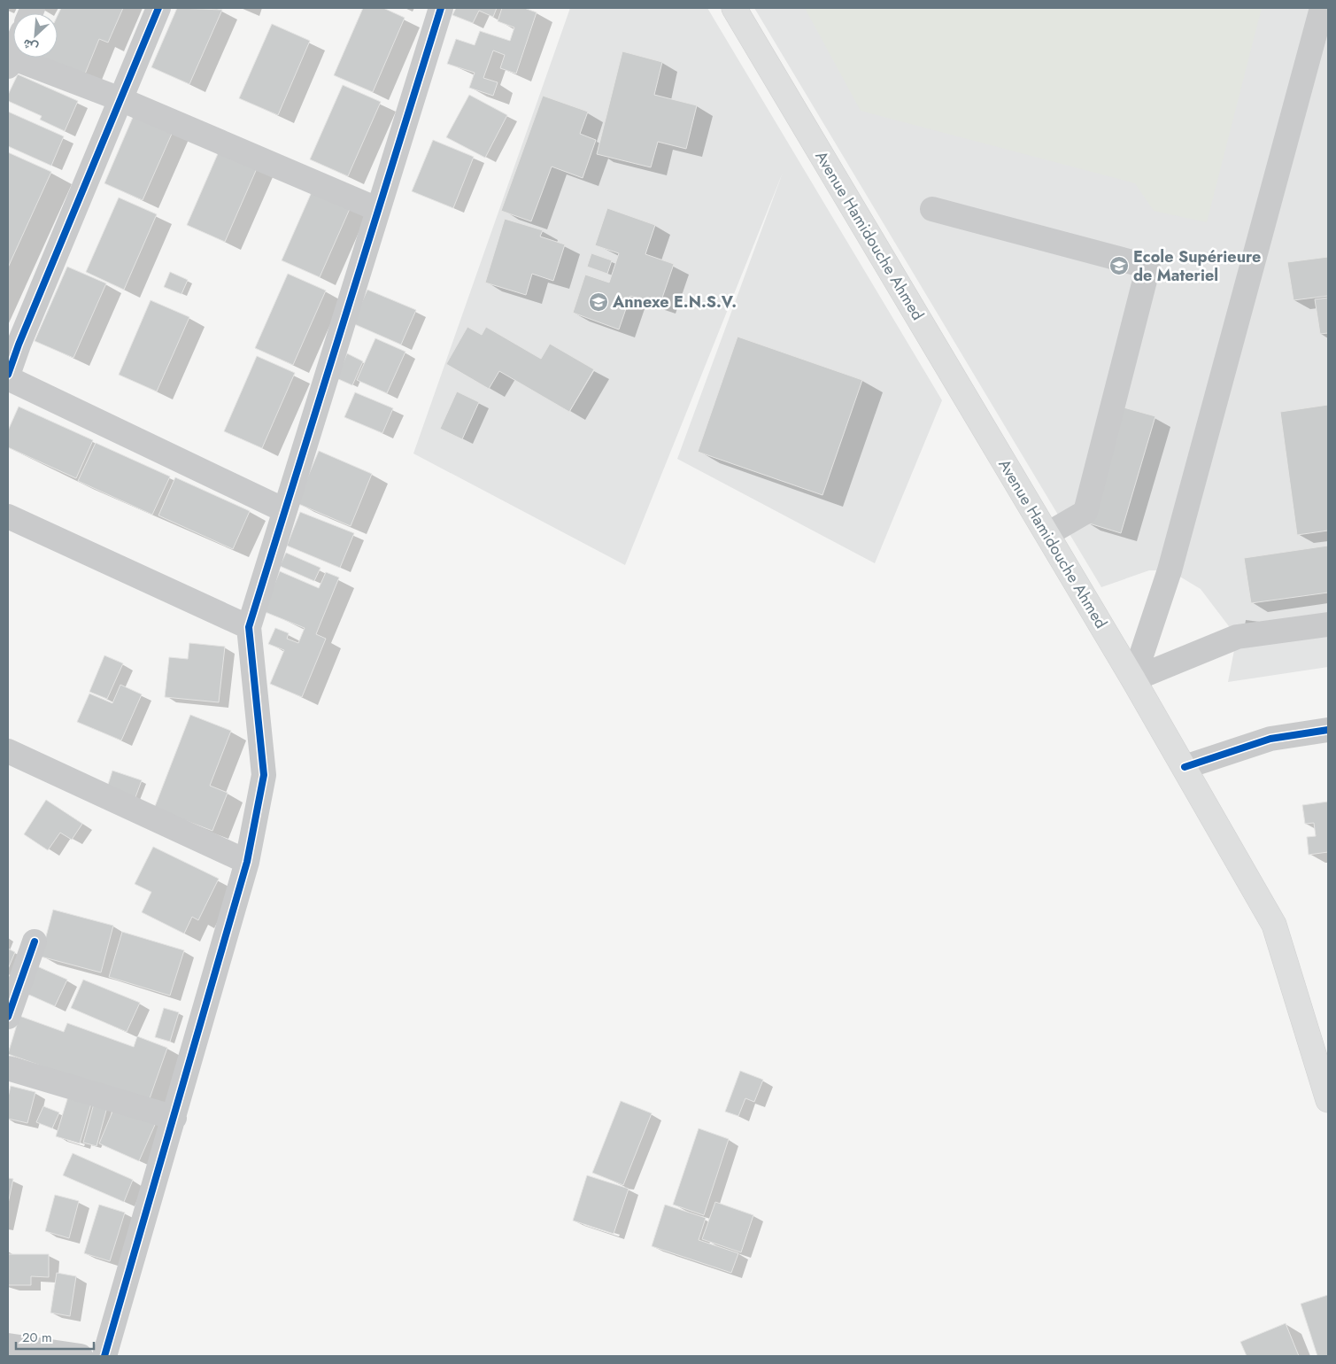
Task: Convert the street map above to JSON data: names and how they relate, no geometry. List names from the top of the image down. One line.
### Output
{"streets":{"main road":["Avenue Hamidouche Ahmed"]},"places":{"school or university":["Ecole Supérieure de Materiel","Annexe E.N.S.V."]},"scale_bar":"20 m","north":"bottom left"}
